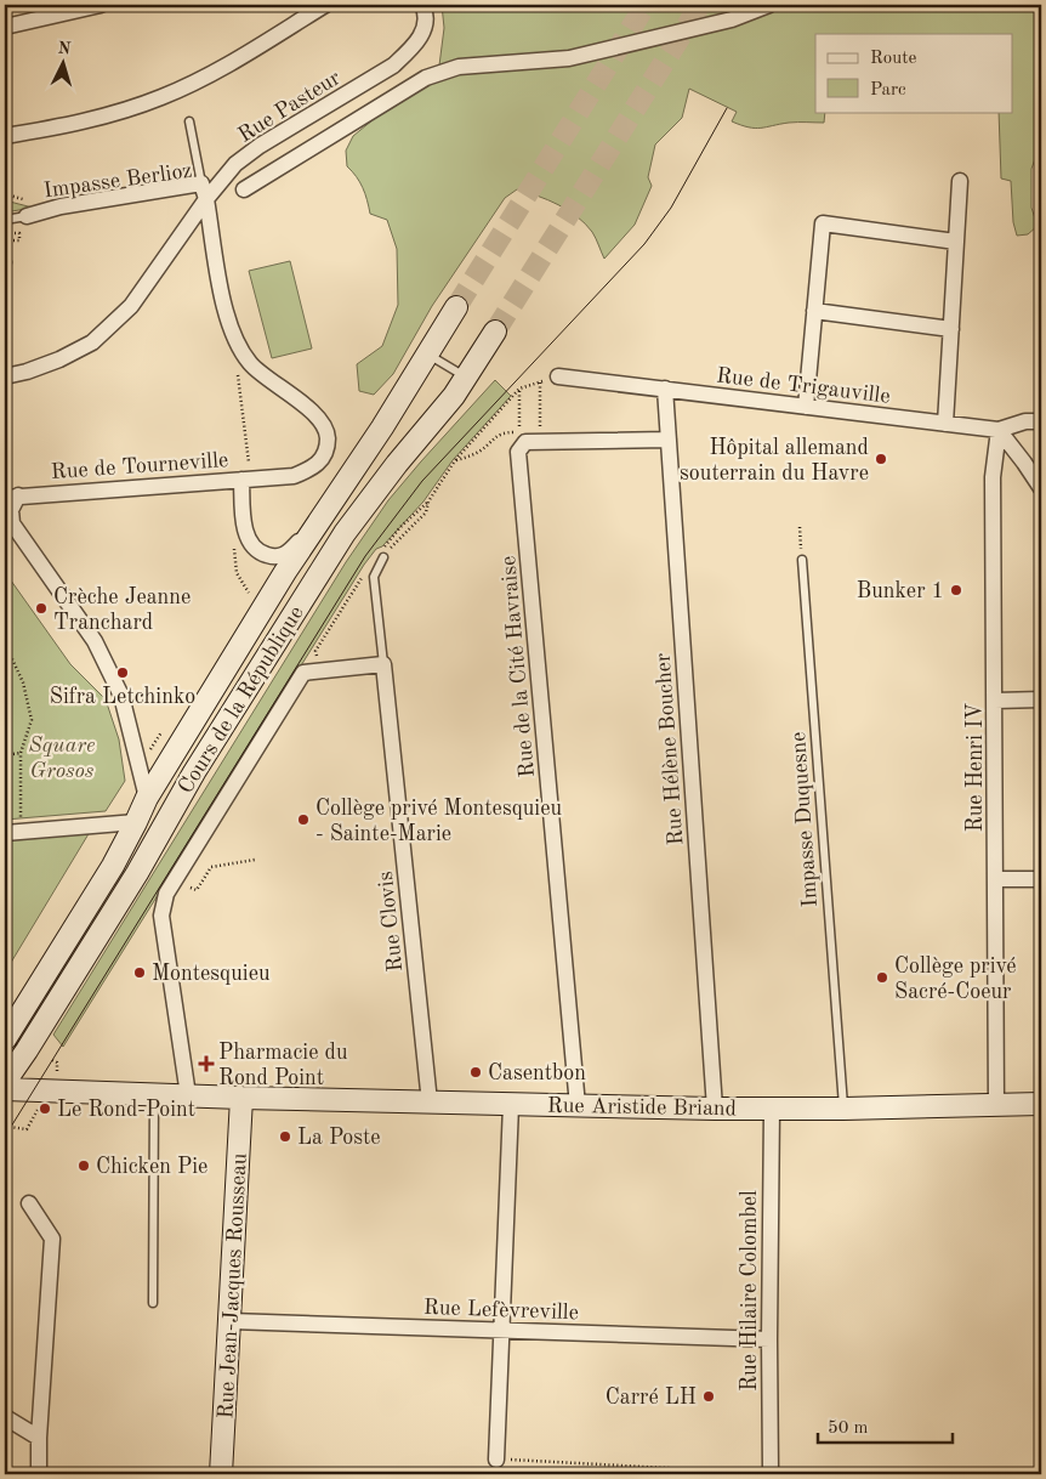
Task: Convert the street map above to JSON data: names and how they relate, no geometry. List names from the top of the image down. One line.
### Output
{"streets":{"main road":["Cours de la République","Rue Aristide Briand","Rue Jean-Jacques Rousseau"],"street":["Rue Pasteur","Impasse Berlioz","Rue de Trigauville","Rue de Tourneville","Rue de la Cité Havraise","Rue Hélène Boucher","Rue Henri IV","Rue Clovis","Rue Hilaire Colombel","Rue Lefèvreville"],"lane":["Impasse Duquesne"]},"crossings":[["Rue Pasteur","Impasse Berlioz"],["Rue de Trigauville","Rue Hélène Boucher"],["Rue de Trigauville","Rue Henri IV"],["Rue de Tourneville","Cours de la République"],["Rue de la Cité Havraise","Rue Hélène Boucher"],["Rue de la Cité Havraise","Rue Aristide Briand"],["Rue Hélène Boucher","Rue Aristide Briand"],["Rue Henri IV","Rue Aristide Briand"],["Impasse Duquesne","Rue Aristide Briand"],["Rue Clovis","Rue Aristide Briand"],["Rue Aristide Briand","Rue Jean-Jacques Rousseau"],["Rue Aristide Briand","Rue Hilaire Colombel"],["Rue Jean-Jacques Rousseau","Rue Lefèvreville"],["Rue Hilaire Colombel","Rue Lefèvreville"]],"parks":["Square Grosos"],"places":{"other":["Hôpital allemand souterrain du Havre","Bunker 1","Crèche Jeanne Tranchard","Sifra Letchinko","Collège privé Montesquieu - Sainte-Marie","Montesquieu","Collège privé Sacré-Coeur","Casentbon","Le Rond-Point","La Poste","Chicken Pie","Carré LH"],"health":["Pharmacie du Rond Point"]},"legend":["Route","Parc"],"scale_bar":"50 m","north":"top"}
